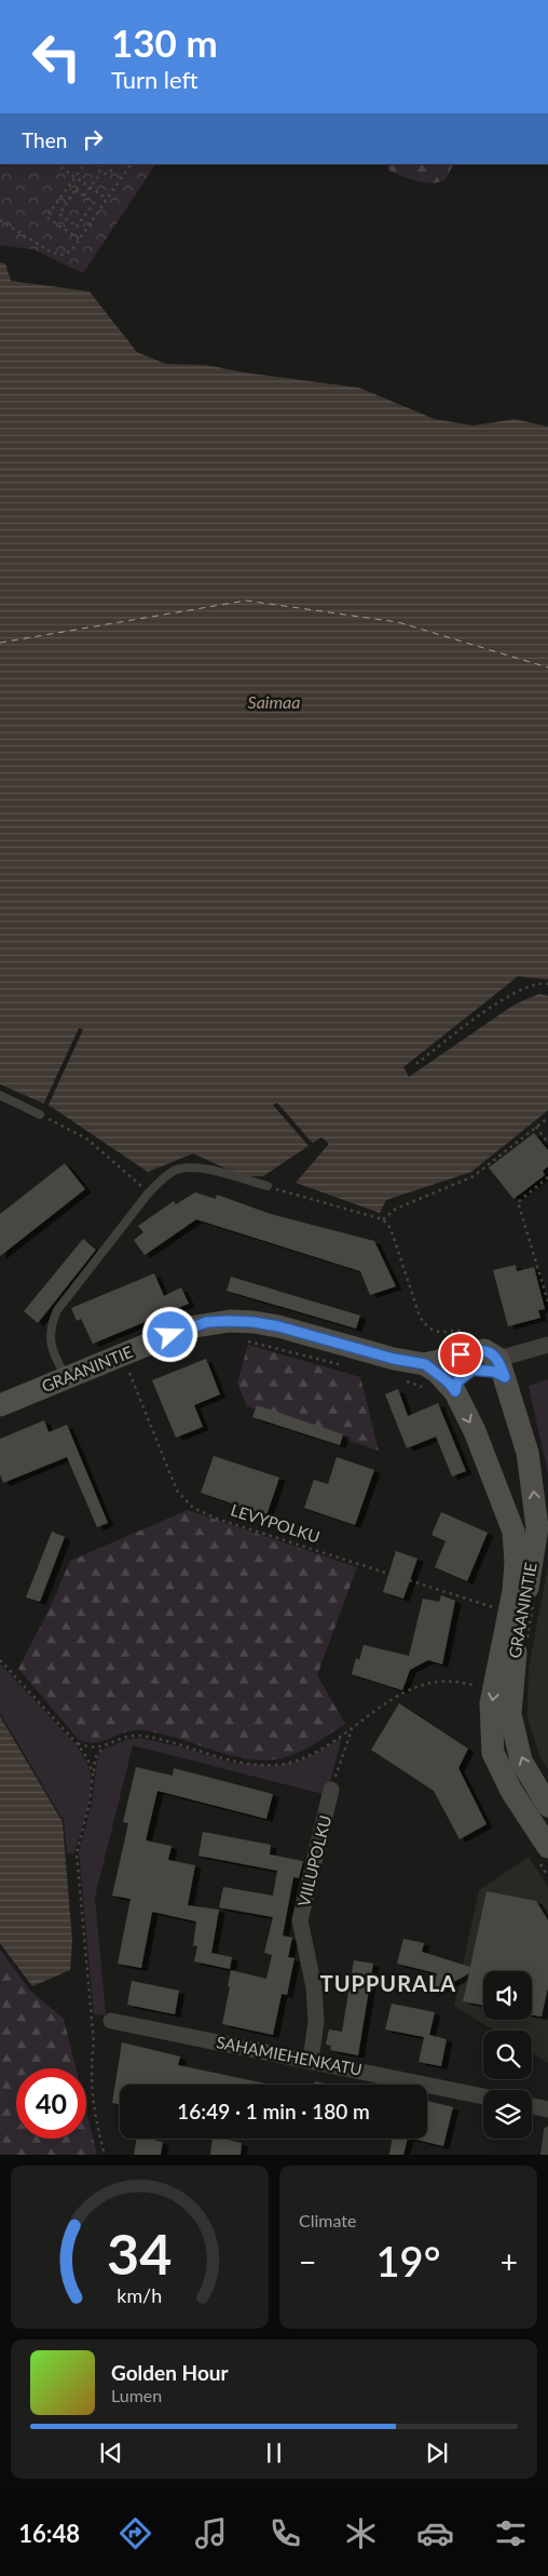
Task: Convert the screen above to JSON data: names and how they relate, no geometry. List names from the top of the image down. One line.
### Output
{"streets":{"street":["GRAANINTIE","VIILUPOLKU","SAHAMIEHENKATU"],"path":["LEVYPOLKU"]},"crossings":[["VIILUPOLKU","SAHAMIEHENKATU"]],"districts":["TUPPURALA"],"water":["Saimaa"],"page":{"turn":["130 m","Turn left"],"then":"Then","limit":"40","trip":"16:49 · 1 min · 180 m","tile":"Climate","heat":["−","19°","+"],"song":["Golden Hour","Lumen"],"tabs":"16:48","gauge":["34","km/h"]}}
